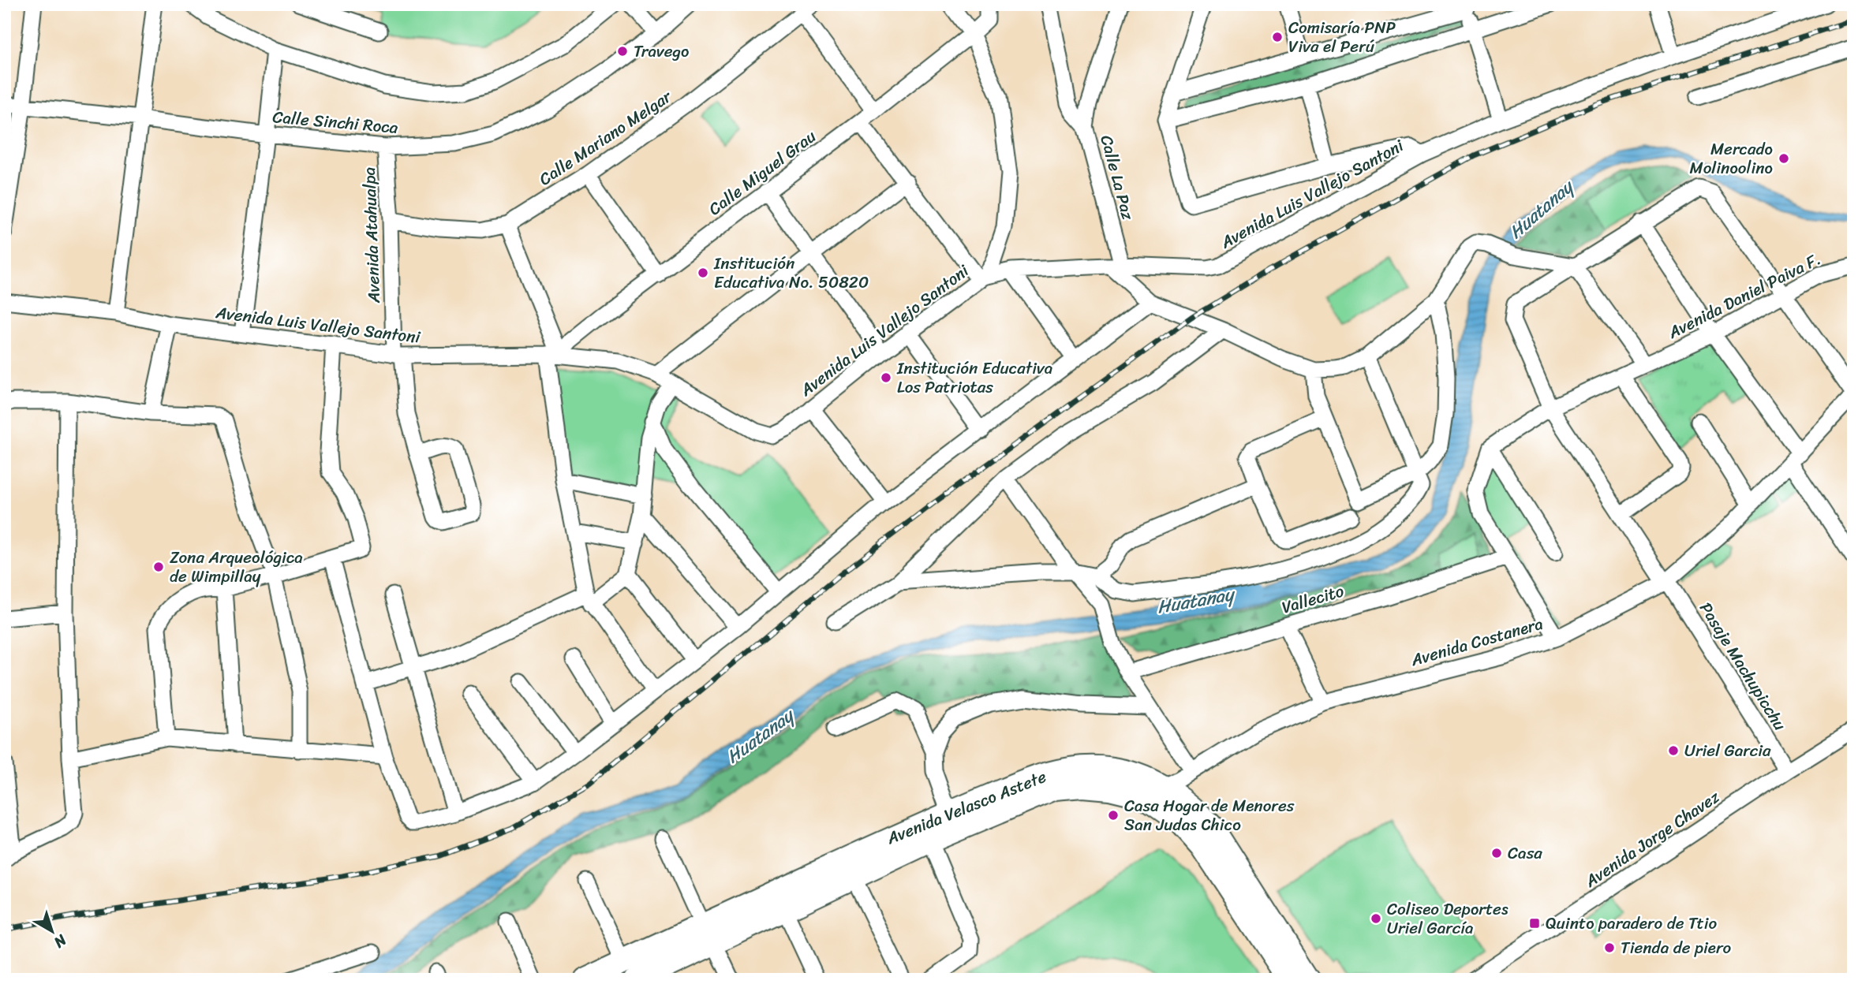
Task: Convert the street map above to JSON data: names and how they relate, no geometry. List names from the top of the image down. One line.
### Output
{"streets":{"highway":["Avenida Velasco Astete"],"street":["Calle Sinchi Roca","Calle Mariano Melgar","Calle Miguel Grau","Calle La Paz","Avenida Luis Vallejo Santoni","Avenida Atahualpa","Avenida Daniel Paiva F.","Vallecito","Avenida Costanera","Pasaje Machupicchu","Avenida Jorge Chavez"]},"crossings":[["Calle Sinchi Roca","Avenida Atahualpa"],["Calle Mariano Melgar","Avenida Atahualpa"],["Calle Miguel Grau","Avenida Luis Vallejo Santoni"],["Calle La Paz","Avenida Luis Vallejo Santoni"],["Avenida Luis Vallejo Santoni","Avenida Atahualpa"],["Avenida Daniel Paiva F.","Pasaje Machupicchu"],["Avenida Costanera","Pasaje Machupicchu"],["Avenida Costanera","Avenida Velasco Astete"],["Pasaje Machupicchu","Avenida Jorge Chavez"]],"water":["Huatanay"],"places":{"other":["Comisaría PNP Viva el Perú","Travego","Mercado Molinoolino","Institución Educativa No. 50820","Institución Educativa Los Patriotas","Zona Arqueológica de Wimpillay","Uriel Garcia","Casa Hogar de Menores San Judas Chico","Casa","Coliseo Deportes Uriel García","Tienda de piero"],"transit":["Quinto paradero de Ttio"]},"north":"bottom right"}
